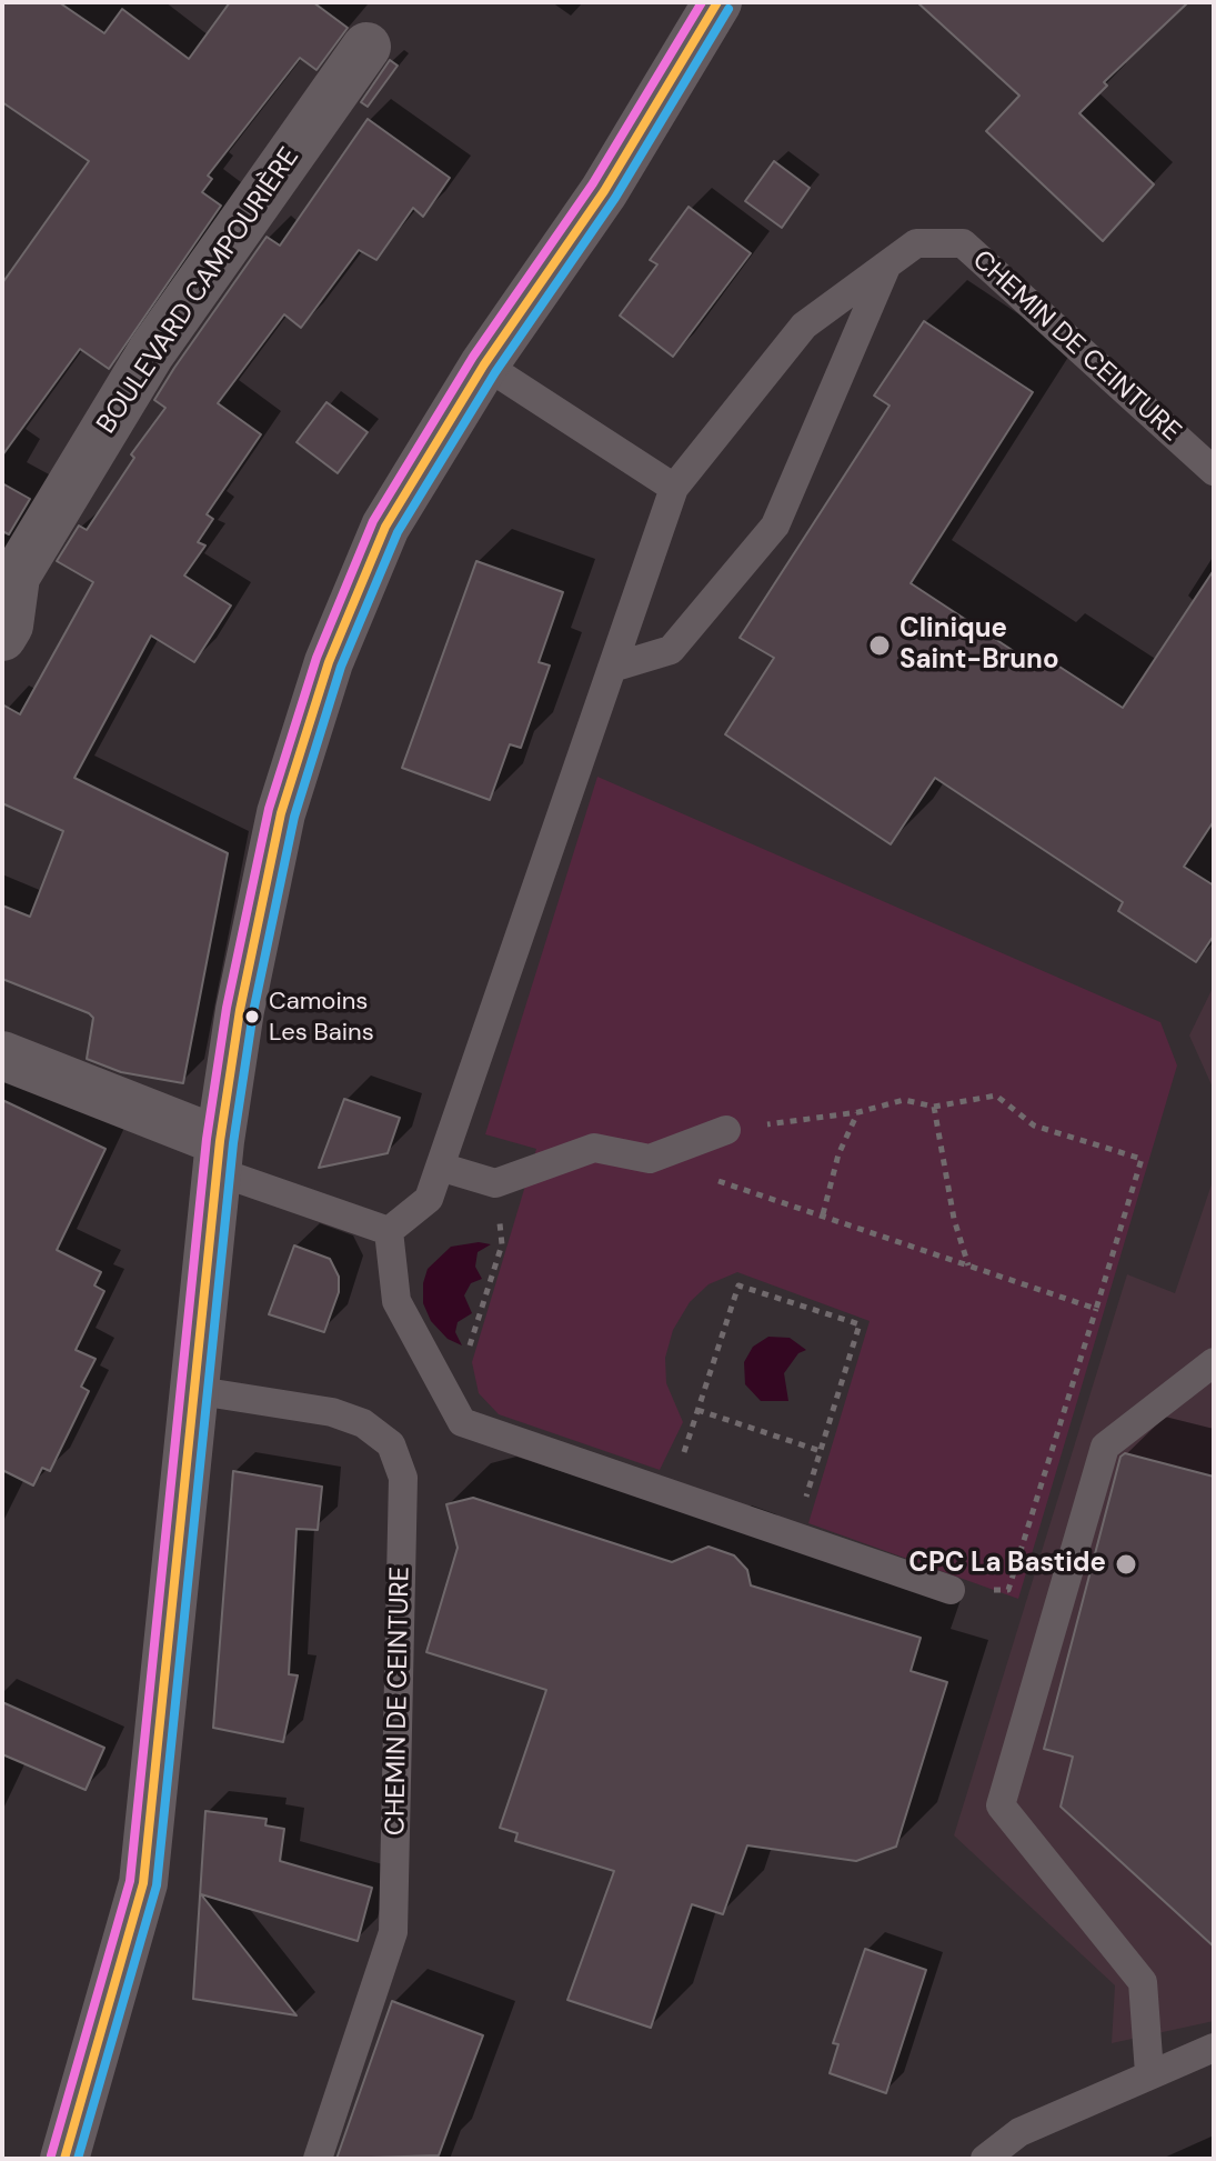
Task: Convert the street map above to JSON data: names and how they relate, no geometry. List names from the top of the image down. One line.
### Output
{"streets":{"street":["BOULEVARD CAMPOURIÈRE"],"lane":["CHEMIN DE CEINTURE"]},"places":["Clinique Saint-Bruno","Camoins Les Bains","CPC La Bastide"]}
